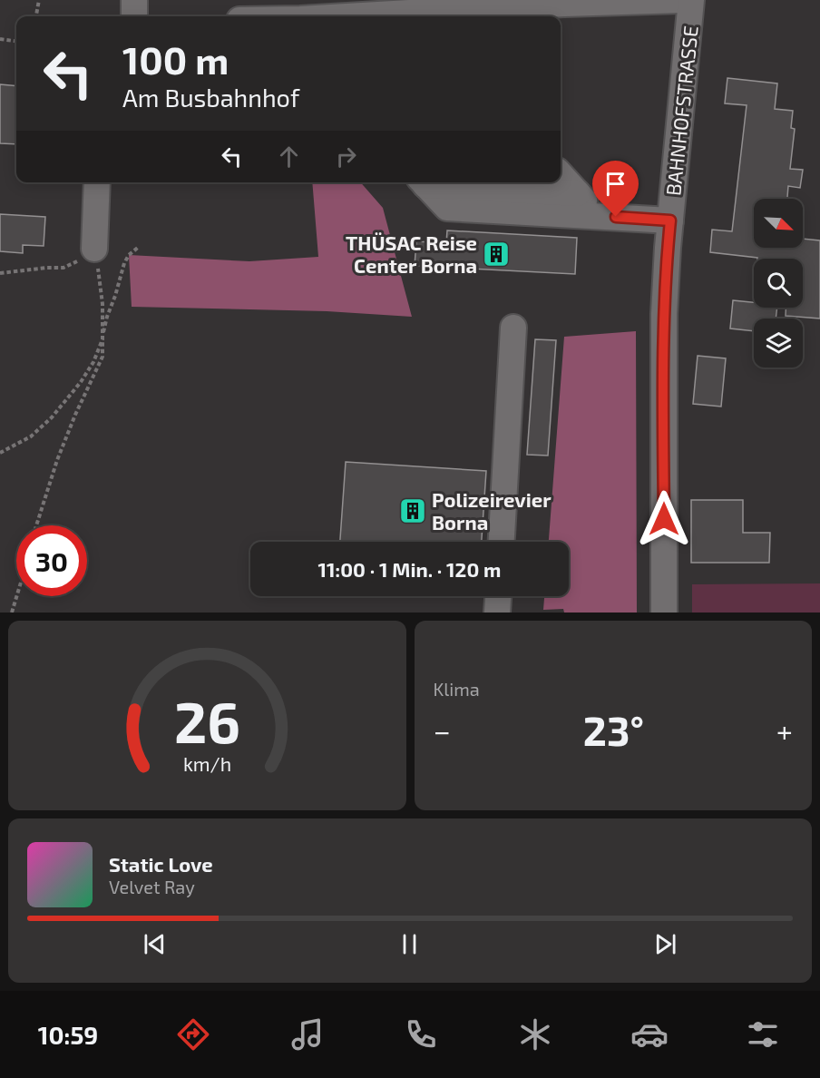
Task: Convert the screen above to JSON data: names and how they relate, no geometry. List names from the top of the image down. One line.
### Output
{"streets":{"street":["BAHNHOFSTRASSE"]},"places":{"building":["THÜSAC Reise Center Borna","Polizeirevier Borna"]},"north":"bottom right","page":{"turn":["100 m","Am Busbahnhof"],"limit":"30","trip":"11:00 · 1 Min. · 120 m","tile":"Klima","heat":["−","23°","+"],"song":["Static Love","Velvet Ray"],"tabs":"10:59","gauge":["26","km/h"]}}
